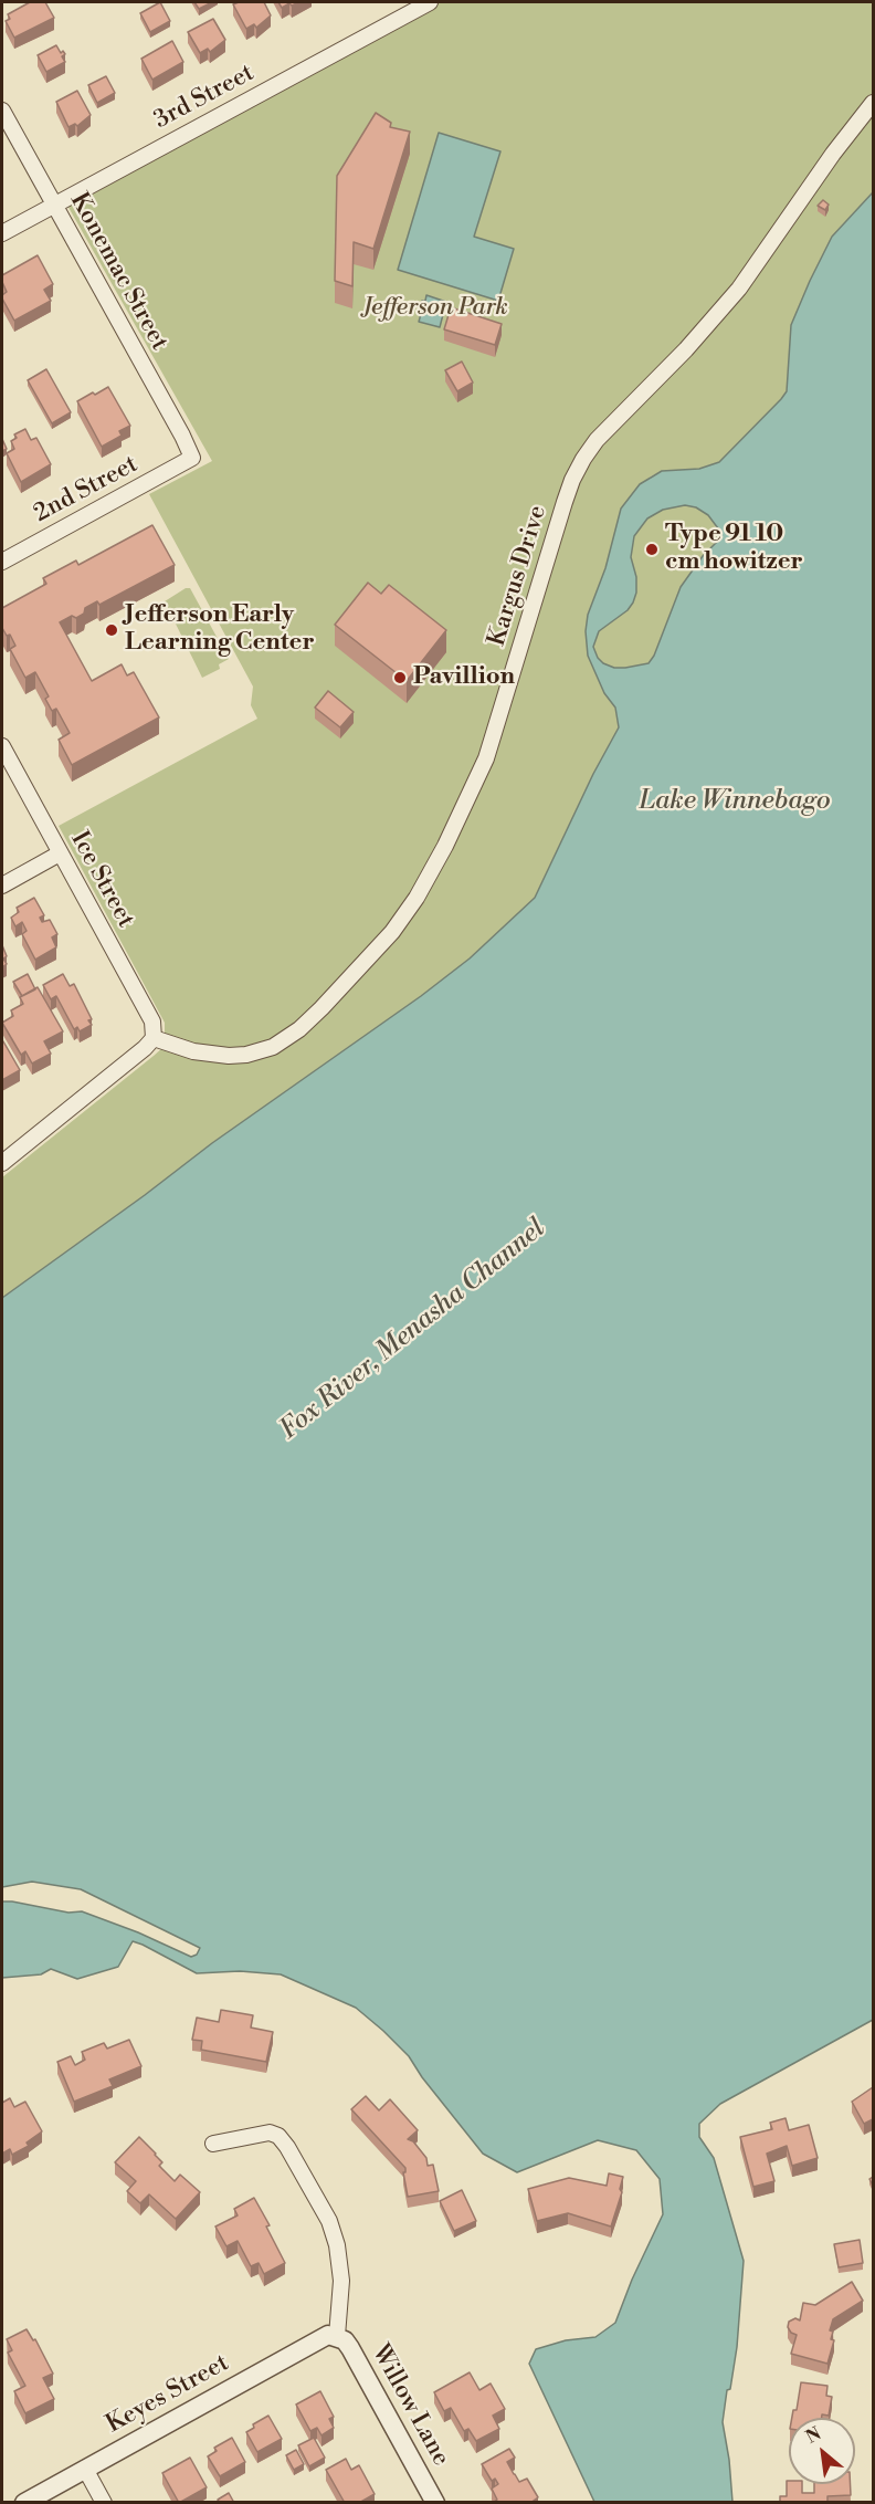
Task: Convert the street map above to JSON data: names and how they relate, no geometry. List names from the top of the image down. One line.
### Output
{"streets":{"street":["3rd Street","Konemac Street","2nd Street","Kargus Drive","Ice Street","Keyes Street","Willow Lane"]},"crossings":[["3rd Street","Konemac Street"],["Konemac Street","2nd Street"],["Kargus Drive","Ice Street"],["Keyes Street","Willow Lane"]],"water":["Lake Winnebago","Fox River, Menasha Channel"],"parks":["Jefferson Park"],"places":["Type 91 10 cm howitzer","Jefferson Early Learning Center","Pavillion"],"north":"top left"}
